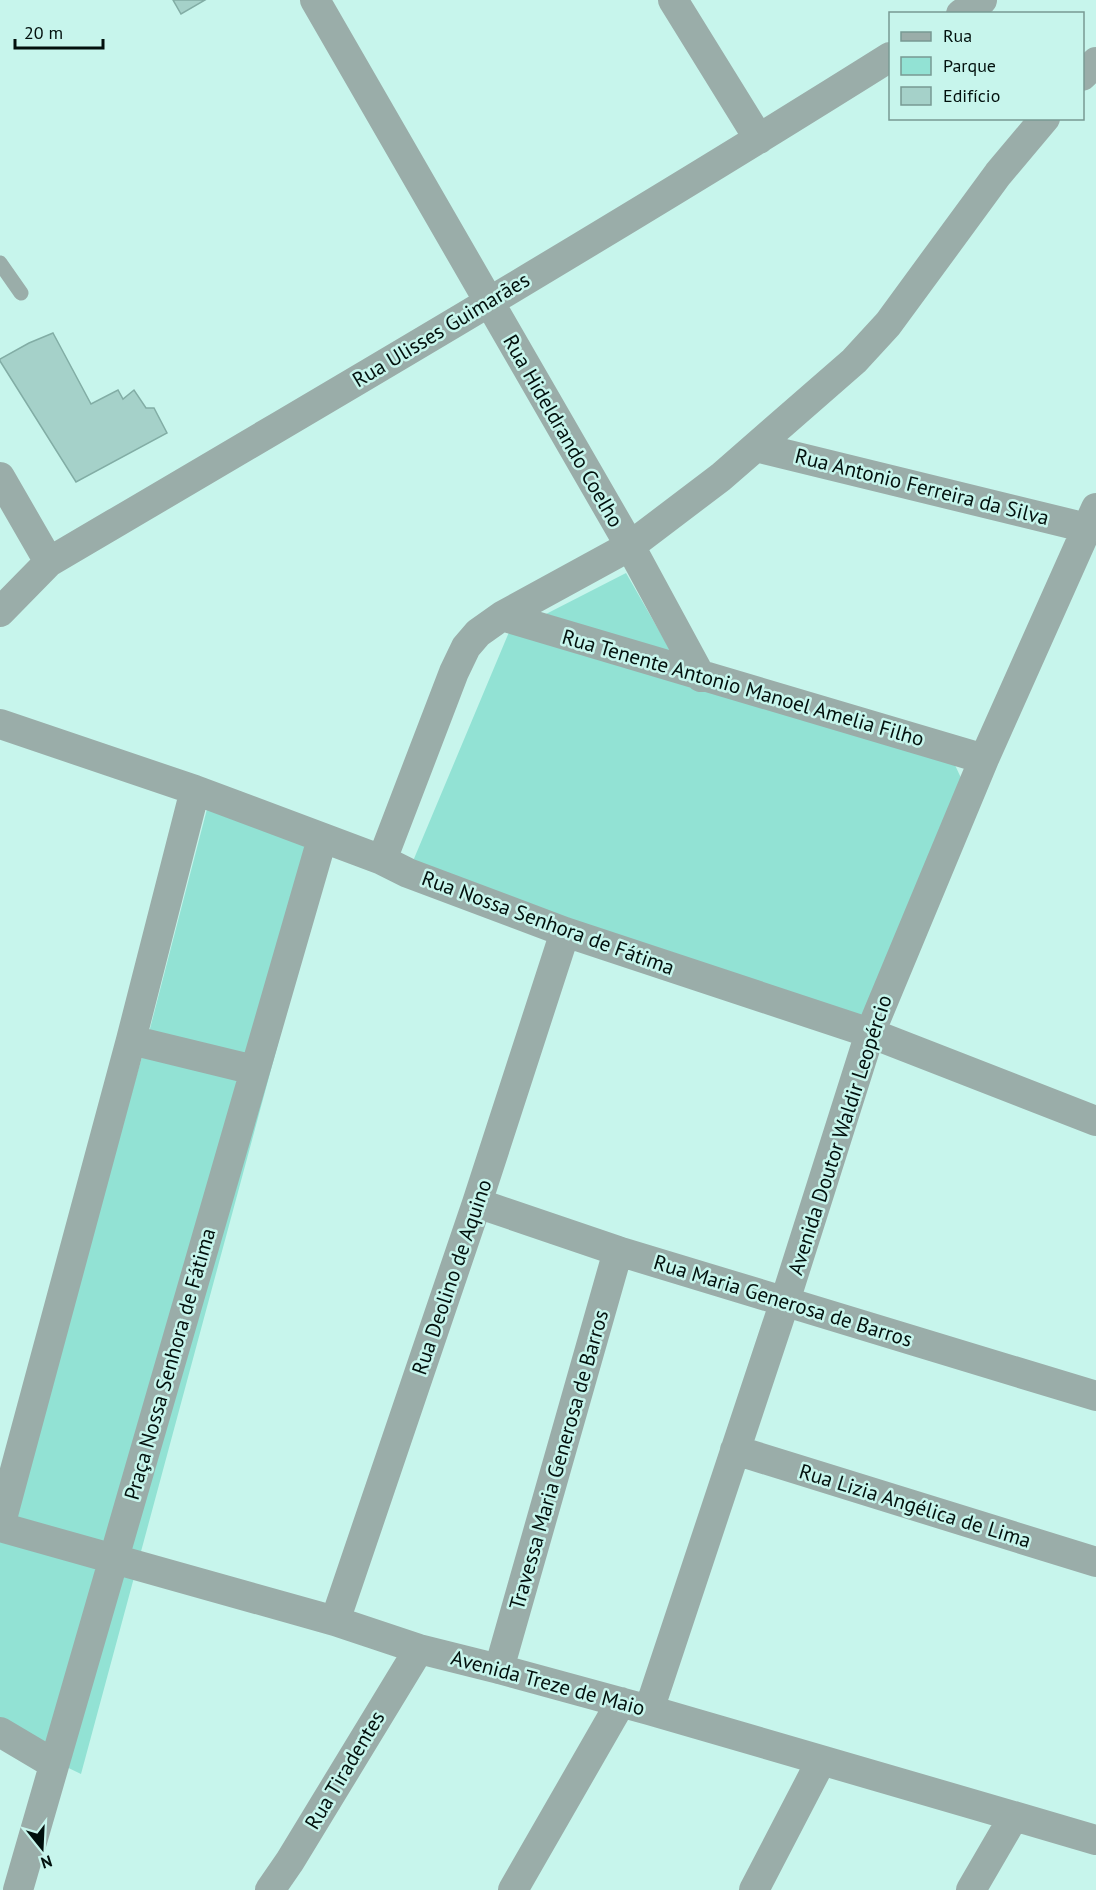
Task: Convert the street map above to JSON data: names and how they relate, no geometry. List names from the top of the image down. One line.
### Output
{"streets":{"street":["Rua Ulisses Guimarães","Rua Hideldrando Coelho","Rua Antonio Ferreira da Silva","Rua Tenente Antonio Manoel Amelia Filho","Rua Nossa Senhora de Fátima","Avenida Doutor Waldir Leopércio","Rua Deolino de Aquino","Rua Maria Generosa de Barros","Praça Nossa Senhora de Fátima","Travessa Maria Generosa de Barros","Rua Lizia Angélica de Lima","Avenida Treze de Maio","Rua Tiradentes"]},"crossings":[["Rua Ulisses Guimarães","Rua Hideldrando Coelho"],["Rua Hideldrando Coelho","Rua Tenente Antonio Manoel Amelia Filho"],["Rua Antonio Ferreira da Silva","Avenida Doutor Waldir Leopércio"],["Rua Tenente Antonio Manoel Amelia Filho","Avenida Doutor Waldir Leopércio"],["Rua Nossa Senhora de Fátima","Avenida Doutor Waldir Leopércio"],["Rua Nossa Senhora de Fátima","Rua Deolino de Aquino"],["Rua Nossa Senhora de Fátima","Praça Nossa Senhora de Fátima"],["Avenida Doutor Waldir Leopércio","Rua Maria Generosa de Barros"],["Avenida Doutor Waldir Leopércio","Rua Lizia Angélica de Lima"],["Avenida Doutor Waldir Leopércio","Avenida Treze de Maio"],["Rua Deolino de Aquino","Rua Maria Generosa de Barros"],["Rua Deolino de Aquino","Avenida Treze de Maio"],["Rua Maria Generosa de Barros","Travessa Maria Generosa de Barros"],["Praça Nossa Senhora de Fátima","Avenida Treze de Maio"],["Travessa Maria Generosa de Barros","Avenida Treze de Maio"],["Avenida Treze de Maio","Rua Tiradentes"]],"legend":["Rua","Parque","Edifício"],"scale_bar":"20 m","north":"bottom"}
